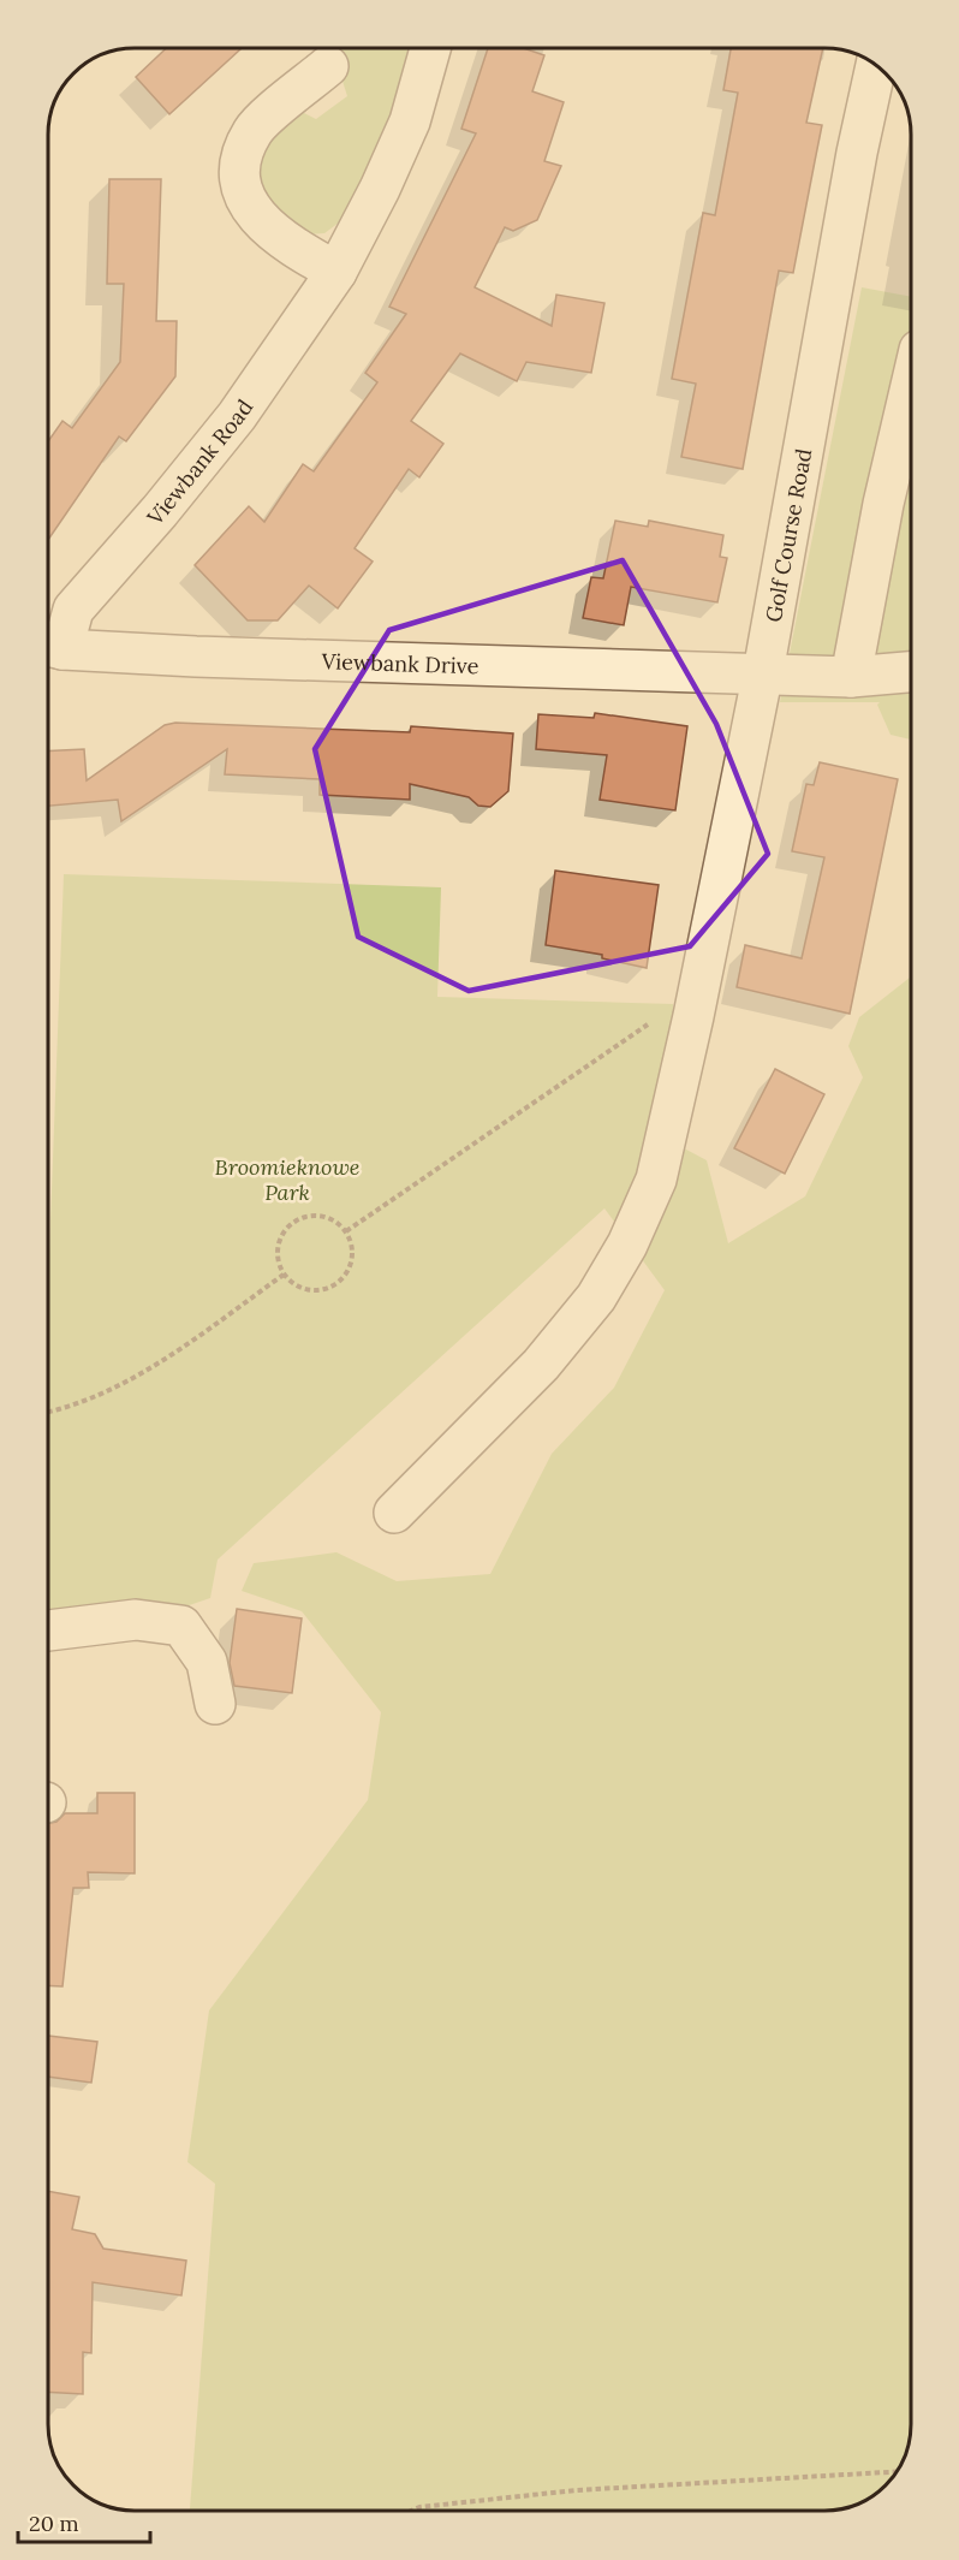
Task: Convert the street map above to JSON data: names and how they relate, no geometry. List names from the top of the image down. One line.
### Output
{"streets":{"street":["Viewbank Road","Golf Course Road","Viewbank Drive"]},"crossings":[["Viewbank Road","Viewbank Drive"],["Golf Course Road","Viewbank Drive"]],"parks":["Broomieknowe Park"],"scale_bar":"20 m"}
